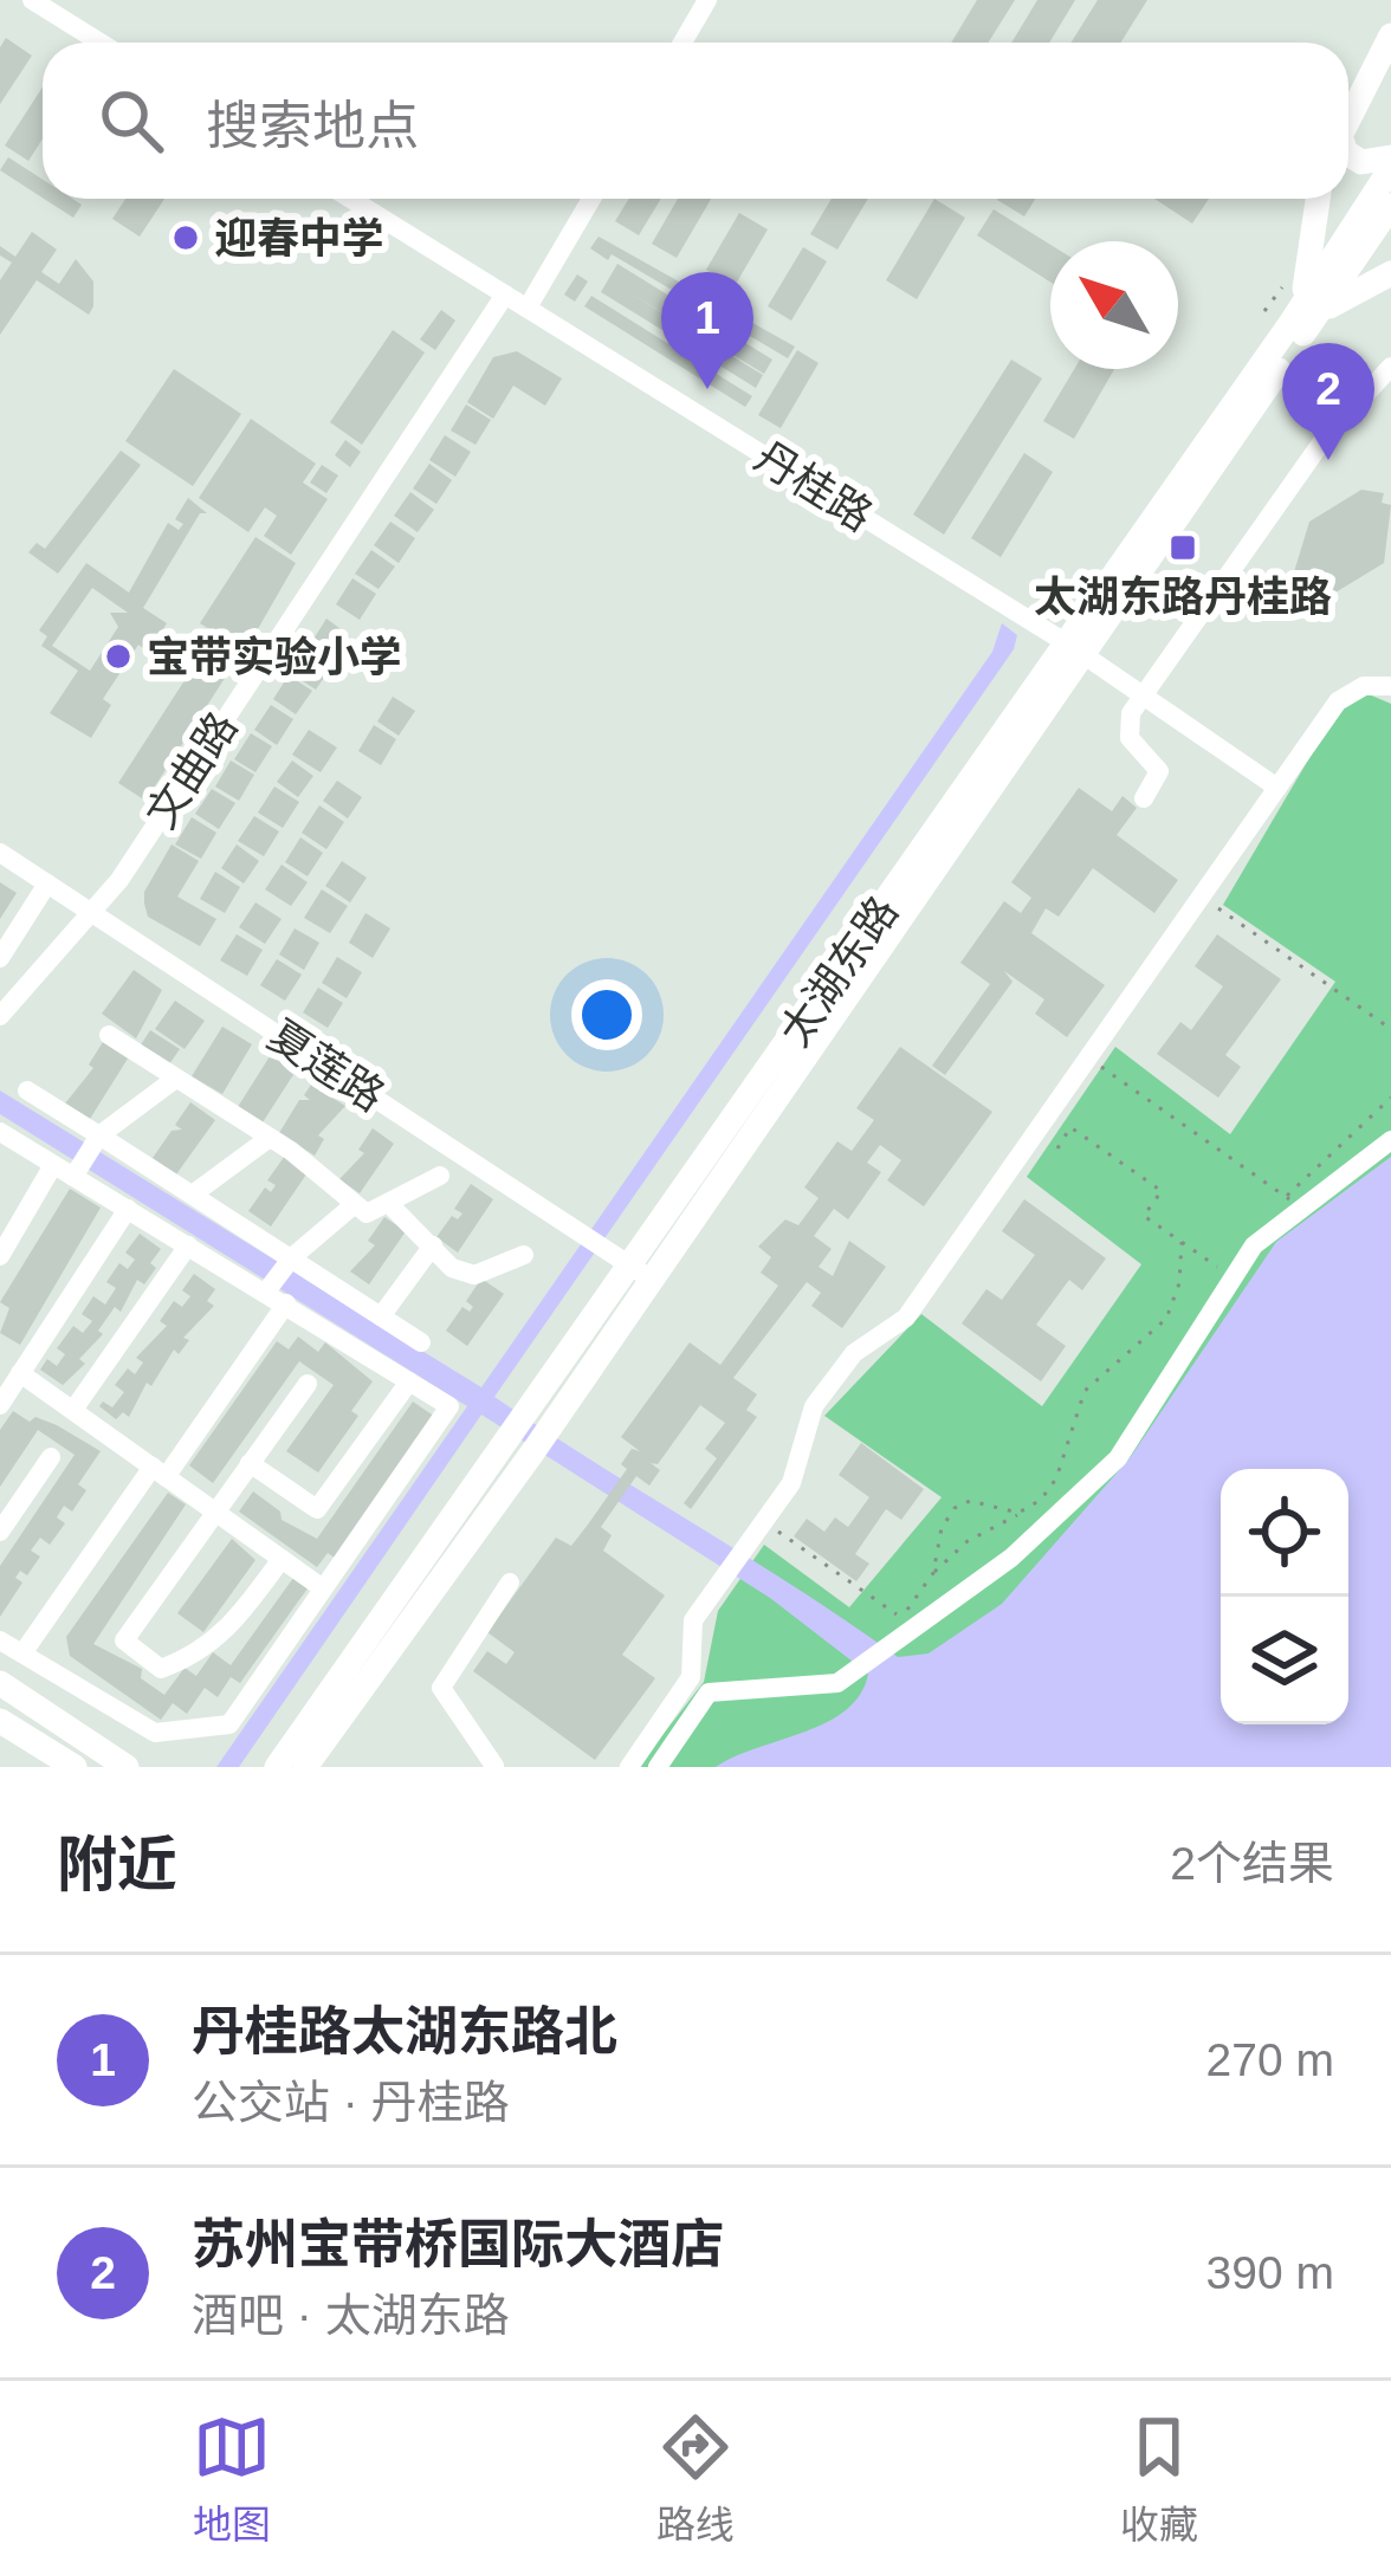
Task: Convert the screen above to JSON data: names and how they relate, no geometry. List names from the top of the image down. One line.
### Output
{"streets":{"main road":["太湖东路"],"street":["丹桂路","文曲路","夏莲路"]},"crossings":[["丹桂路","文曲路"],["丹桂路","太湖东路"],["文曲路","夏莲路"],["太湖东路","夏莲路"]],"places":{"other":["迎春中学","宝带实验小学"],"transit":["太湖东路丹桂路"]},"north":"top left","page":{"search":"搜索地点","pins":["1","2"],"heading":["附近","2个结果"],"list":[{"mark":"1","name":"丹桂路太湖东路北","note":"公交站 · 丹桂路","value":"270 m"},{"mark":"2","name":"苏州宝带桥国际大酒店","note":"酒吧 · 太湖东路","value":"390 m"}],"nav":["地图","路线","收藏"]}}
